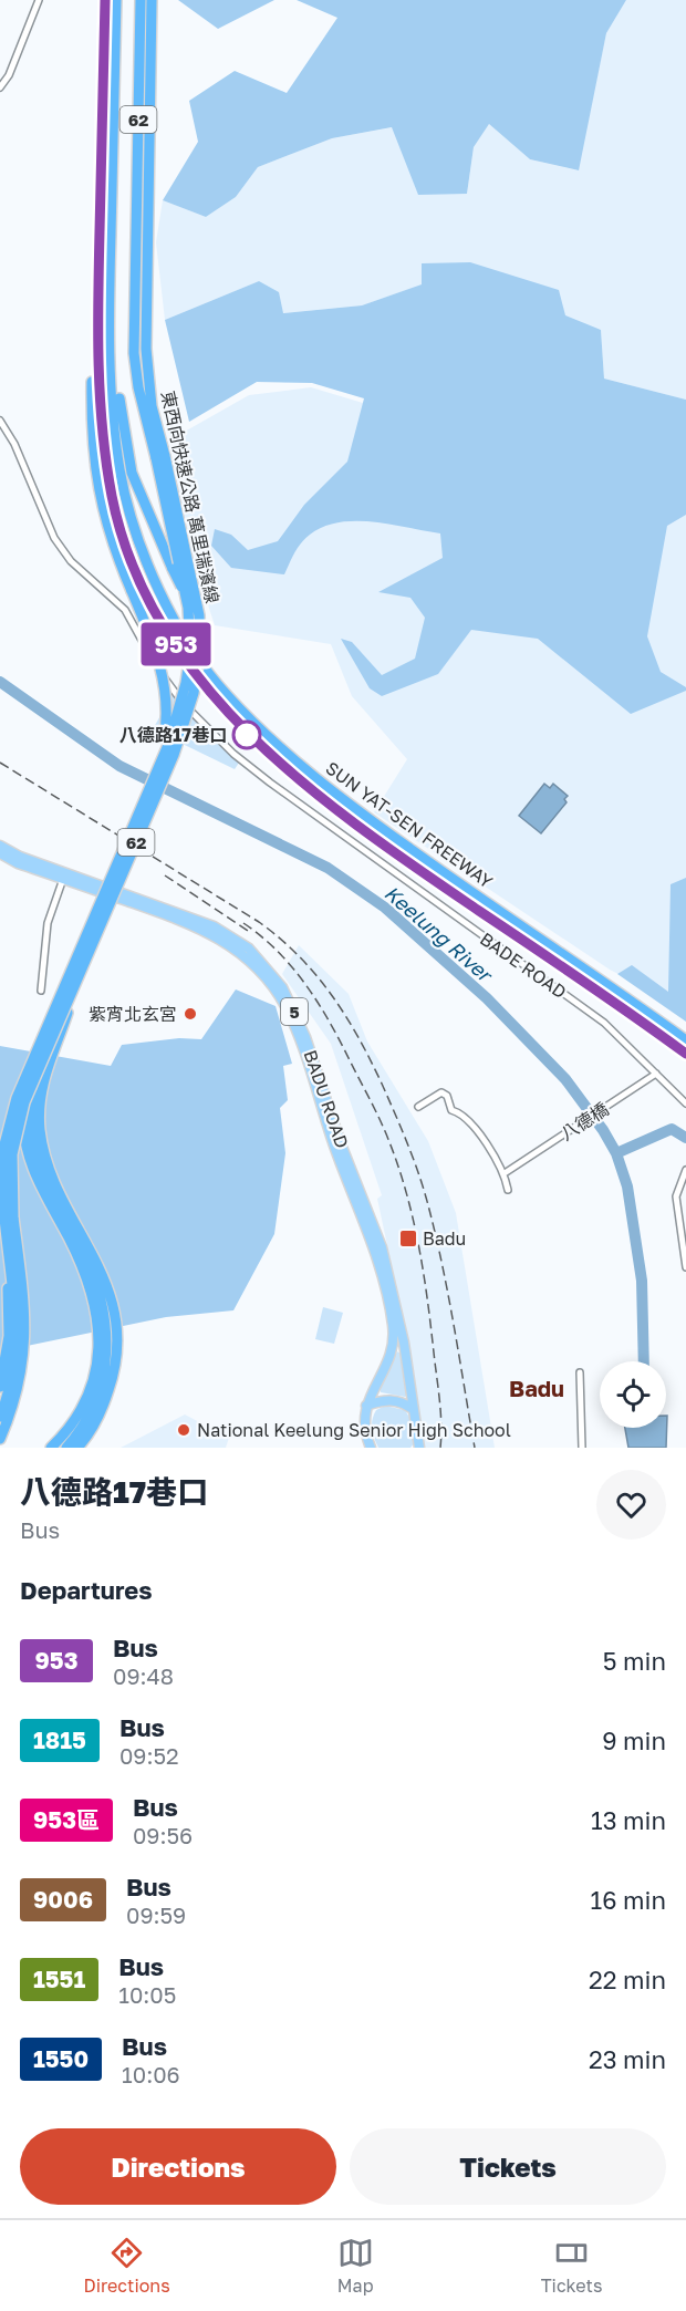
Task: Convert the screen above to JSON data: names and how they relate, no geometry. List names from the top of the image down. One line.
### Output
{"streets":{"highway":["62","東西向快速公路 萬里瑞濱線","SUN YAT-SEN FREEWAY"],"main road":["5","BADU ROAD"],"street":["BADE ROAD","八德橋"]},"crossings":[["BADE ROAD","八德橋"]],"districts":["Badu"],"water":["Keelung River"],"places":{"other":["八德路17巷口","紫宵北玄宮","National Keelung Senior High School"],"transit":["Badu"]},"lines":["bus line 953"],"page":{"on_map":"953","heading":[["八德路17巷口","Bus"],"Departures"],"list":[{"mark":"953","name":"Bus","note":"09:48","value":"5 min"},{"mark":"1815","name":"Bus","note":"09:52","value":"9 min"},{"mark":"953區","name":"Bus","note":"09:56","value":"13 min"},{"mark":"9006","name":"Bus","note":"09:59","value":"16 min"},{"mark":"1551","name":"Bus","note":"10:05","value":"22 min"},{"mark":"1550","name":"Bus","note":"10:06","value":"23 min"}],"buttons":["Directions","Tickets"],"tabs":["Directions","Map","Tickets"]}}
